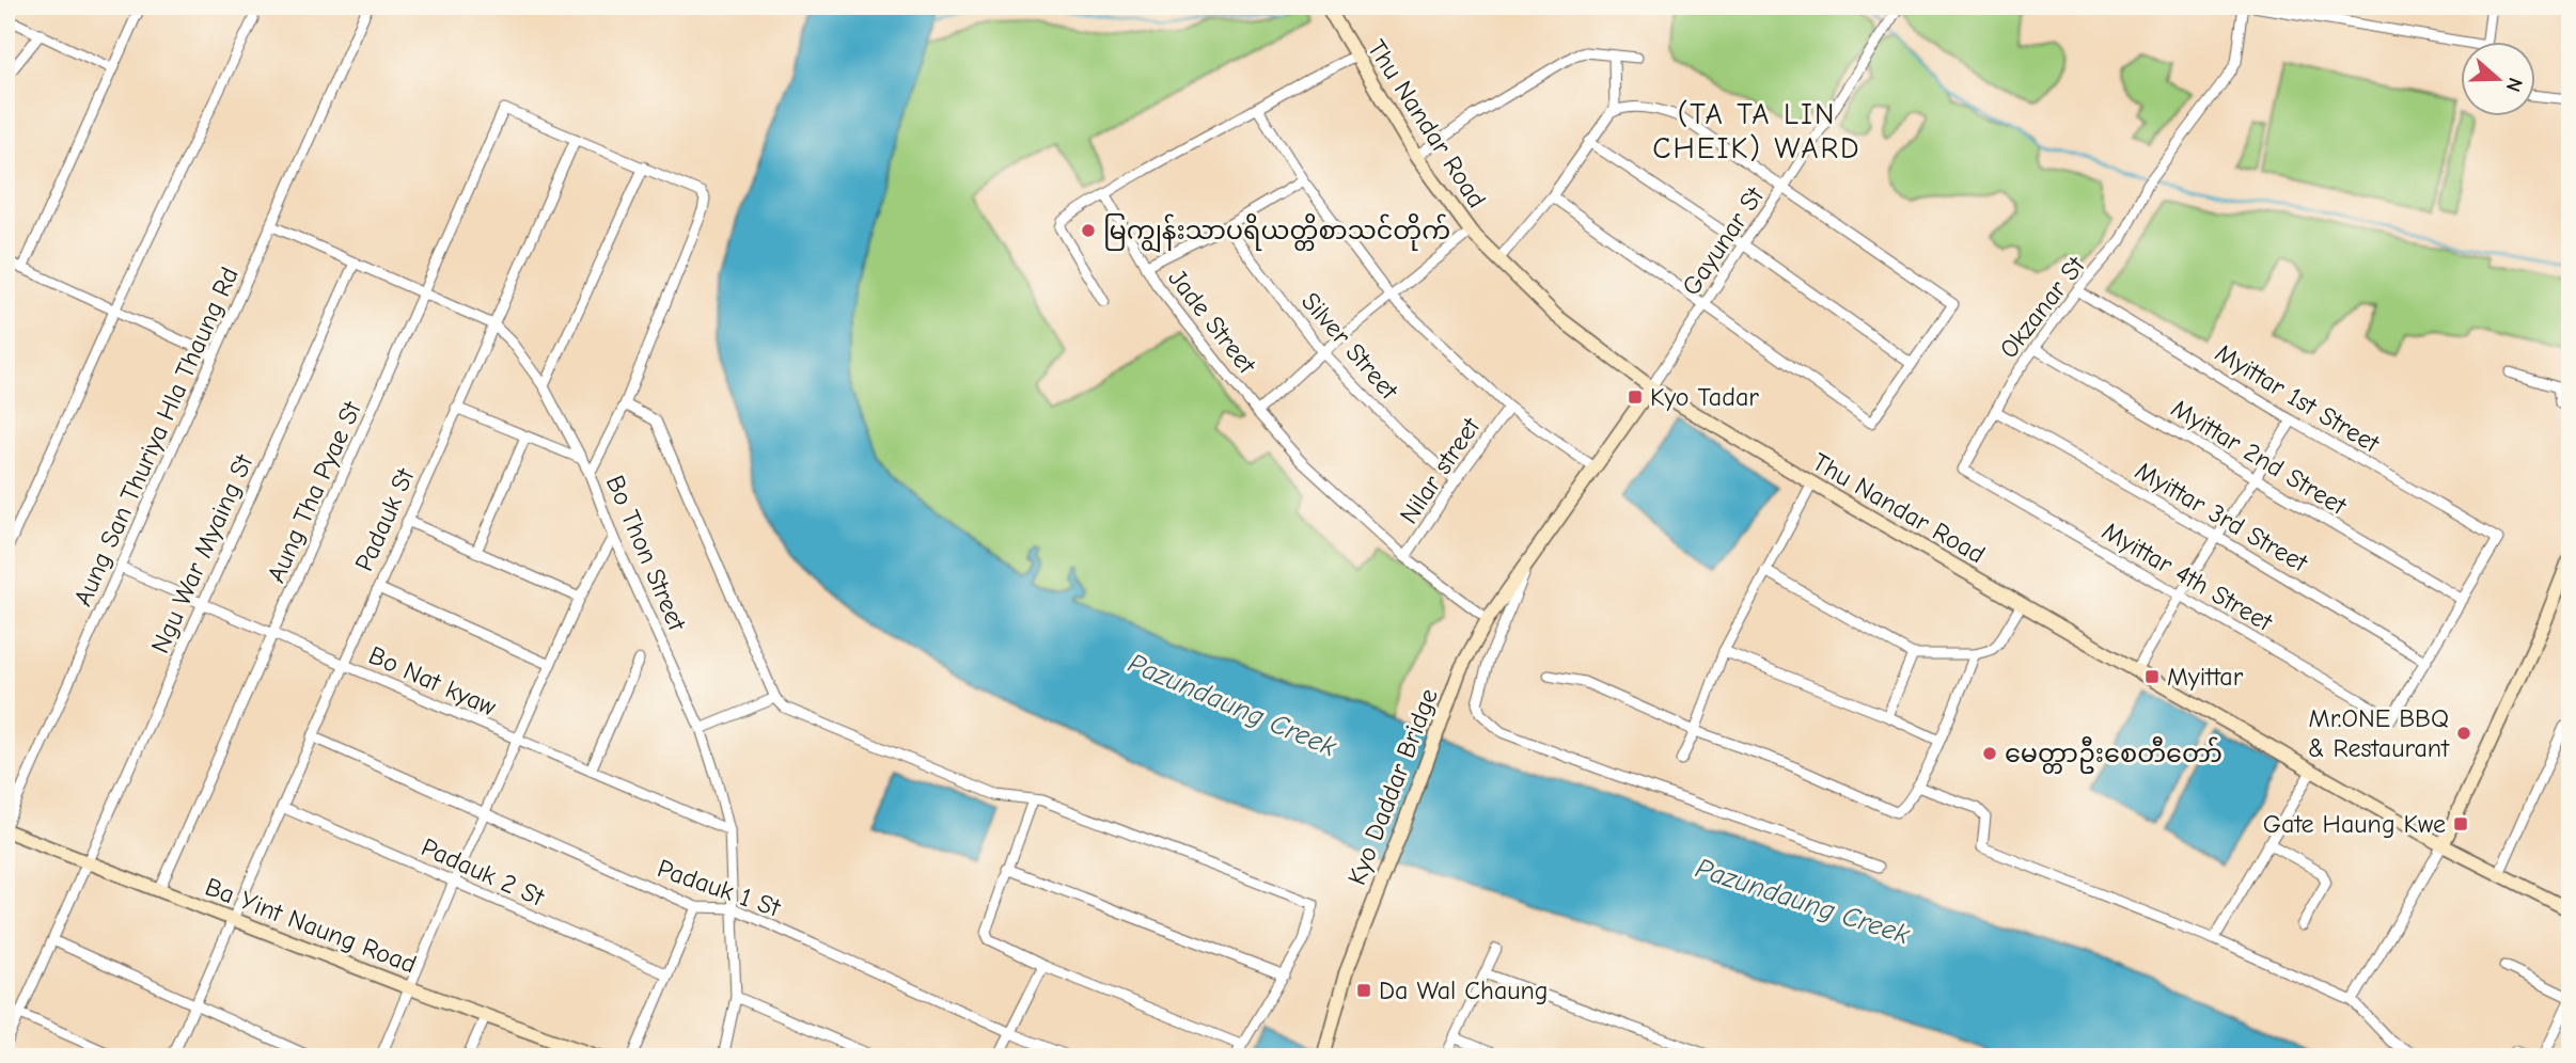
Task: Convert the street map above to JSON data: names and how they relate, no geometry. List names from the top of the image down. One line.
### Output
{"streets":{"main road":["Thu Nandar Road","Kyo Daddar Bridge","Ba Yint Naung Road"],"street":["Gayunar St","Okzanar St","Jade Street","Silver Street","Myittar 1st Street","Aung San Thuriya Hla Thaung Rd","Myittar 2nd Street","Nilar street","Aung Tha Pyae St","Myittar 3rd Street","Padauk St","Bo Thon Street","Ngu War Myaing St","Myittar 4th Street","Bo Nat kyaw","Padauk 2 St","Padauk 1 St"]},"crossings":[["Thu Nandar Road","Gayunar St"],["Thu Nandar Road","Kyo Daddar Bridge"],["Gayunar St","Kyo Daddar Bridge"],["Okzanar St","Myittar 1st Street"],["Okzanar St","Myittar 2nd Street"],["Okzanar St","Myittar 3rd Street"],["Okzanar St","Myittar 4th Street"],["Jade Street","Nilar street"],["Jade Street","Kyo Daddar Bridge"],["Silver Street","Nilar street"],["Myittar 1st Street","Myittar 2nd Street"],["Aung San Thuriya Hla Thaung Rd","Bo Thon Street"],["Aung San Thuriya Hla Thaung Rd","Bo Nat kyaw"],["Aung San Thuriya Hla Thaung Rd","Ba Yint Naung Road"],["Aung Tha Pyae St","Padauk St"],["Aung Tha Pyae St","Bo Thon Street"],["Aung Tha Pyae St","Bo Nat kyaw"],["Aung Tha Pyae St","Ba Yint Naung Road"],["Myittar 3rd Street","Myittar 4th Street"],["Padauk St","Bo Thon Street"],["Padauk St","Bo Nat kyaw"],["Padauk St","Padauk 2 St"],["Padauk St","Padauk 1 St"],["Padauk St","Ba Yint Naung Road"],["Bo Thon Street","Ngu War Myaing St"],["Bo Thon Street","Bo Nat kyaw"],["Bo Thon Street","Padauk 1 St"],["Ngu War Myaing St","Bo Nat kyaw"],["Ngu War Myaing St","Ba Yint Naung Road"]],"districts":["(TA TA LIN CHEIK) WARD"],"water":["Pazundaung Creek"],"places":{"other":["မြကျွန်းသာပရိယတ္တိစာသင်တိုက်","Mr.ONE BBQ & Restaurant","မေတ္တာဦးစေတီတော်"],"transit":["Kyo Tadar","Myittar","Gate Haung Kwe","Da Wal Chaung"]},"north":"right"}
